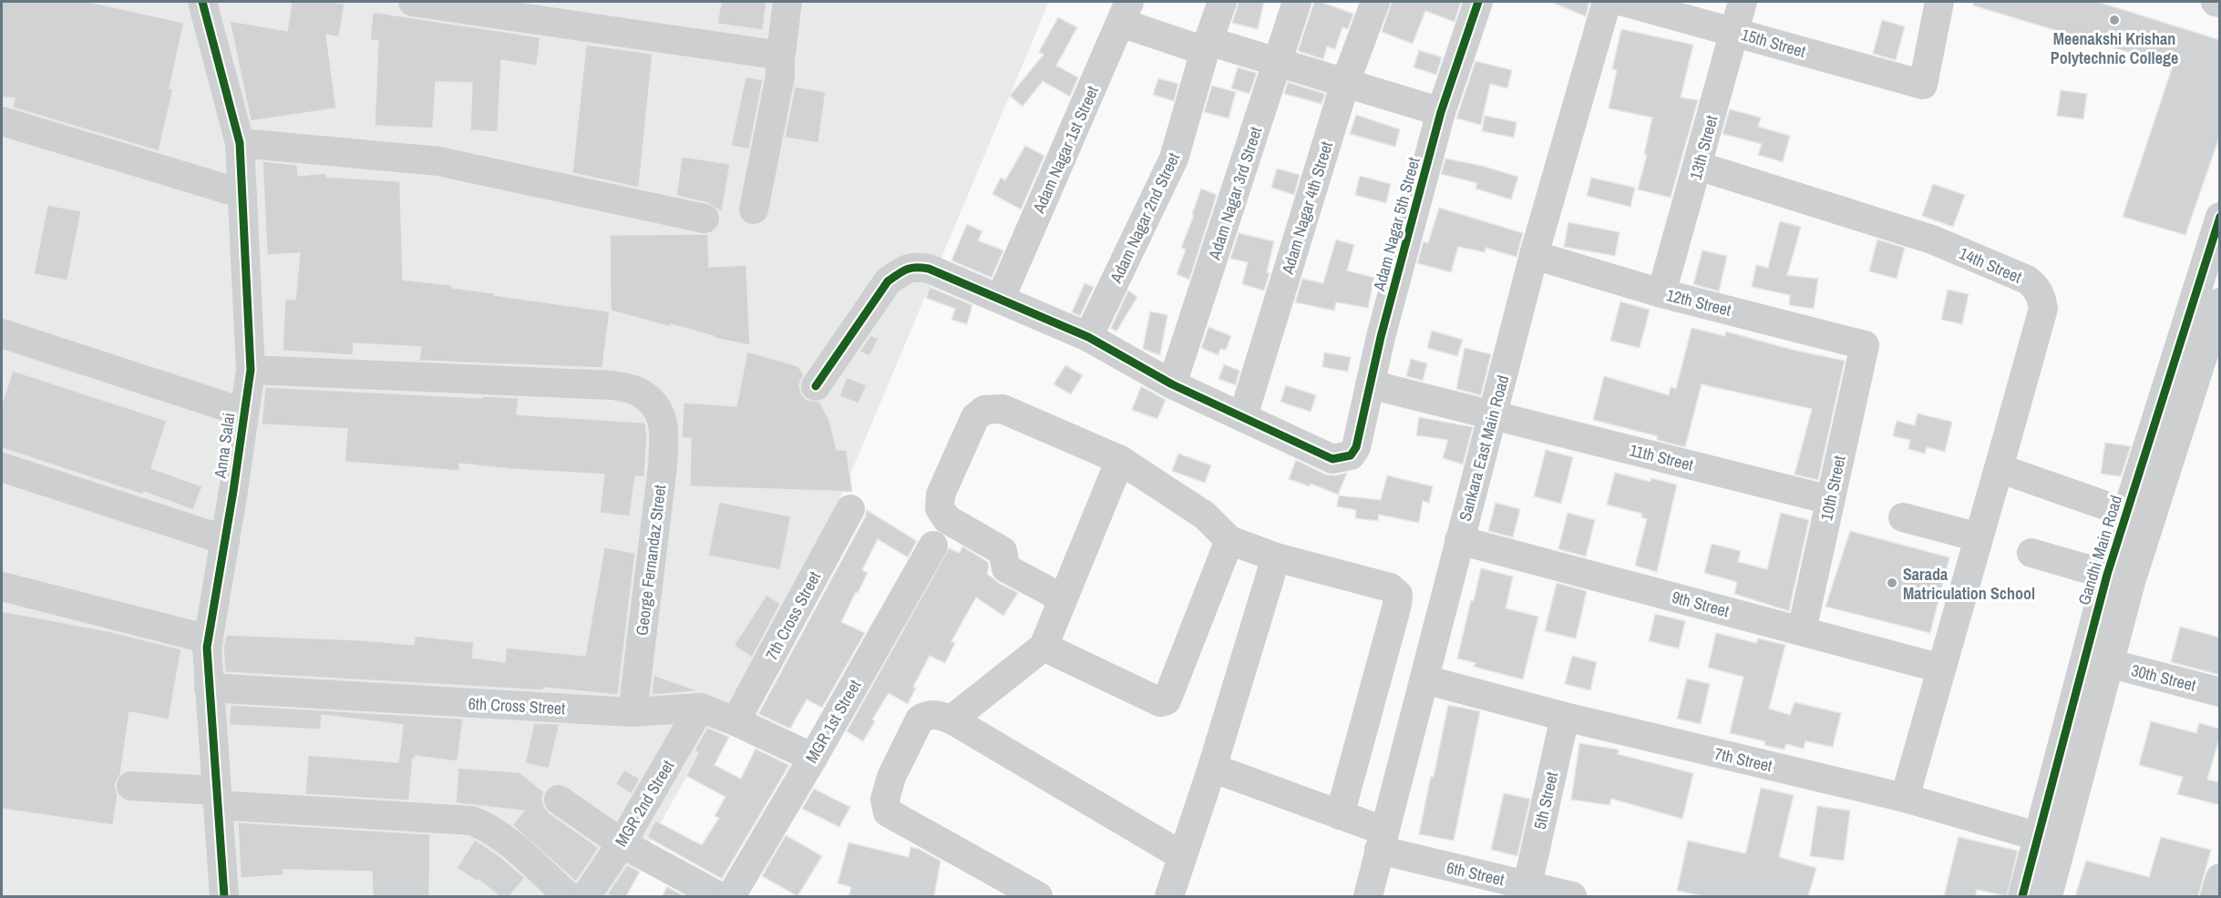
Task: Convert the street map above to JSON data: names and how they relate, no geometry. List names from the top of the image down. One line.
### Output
{"streets":{"street":["15th Street","13th Street","Adam Nagar 1st Street","Adam Nagar 3rd Street","Adam Nagar 4th Street","Adam Nagar 2nd Street","Adam Nagar 5th Street","14th Street","12th Street","Anna Salai","Sankara East Main Road","11th Street","10th Street","Gandhi Main Road","George Fernandaz Street","9th Street","7th Cross Street","30th Street","6th Cross Street","MGR 1st Street","7th Street","5th Street","MGR 2nd Street","6th Street"]},"crossings":[["15th Street","13th Street"],["13th Street","14th Street"],["13th Street","12th Street"],["Adam Nagar 4th Street","Adam Nagar 5th Street"],["Adam Nagar 5th Street","11th Street"],["14th Street","9th Street"],["14th Street","7th Street"],["12th Street","Sankara East Main Road"],["12th Street","10th Street"],["Anna Salai","George Fernandaz Street"],["Anna Salai","6th Cross Street"],["Sankara East Main Road","11th Street"],["Sankara East Main Road","9th Street"],["Sankara East Main Road","7th Street"],["Sankara East Main Road","6th Street"],["11th Street","10th Street"],["10th Street","9th Street"],["Gandhi Main Road","30th Street"],["Gandhi Main Road","7th Street"],["George Fernandaz Street","6th Cross Street"],["7th Cross Street","6th Cross Street"],["6th Cross Street","MGR 1st Street"],["6th Cross Street","MGR 2nd Street"],["7th Street","5th Street"],["5th Street","6th Street"]],"places":["Meenakshi Krishan Polytechnic College","Sarada Matriculation School"]}
